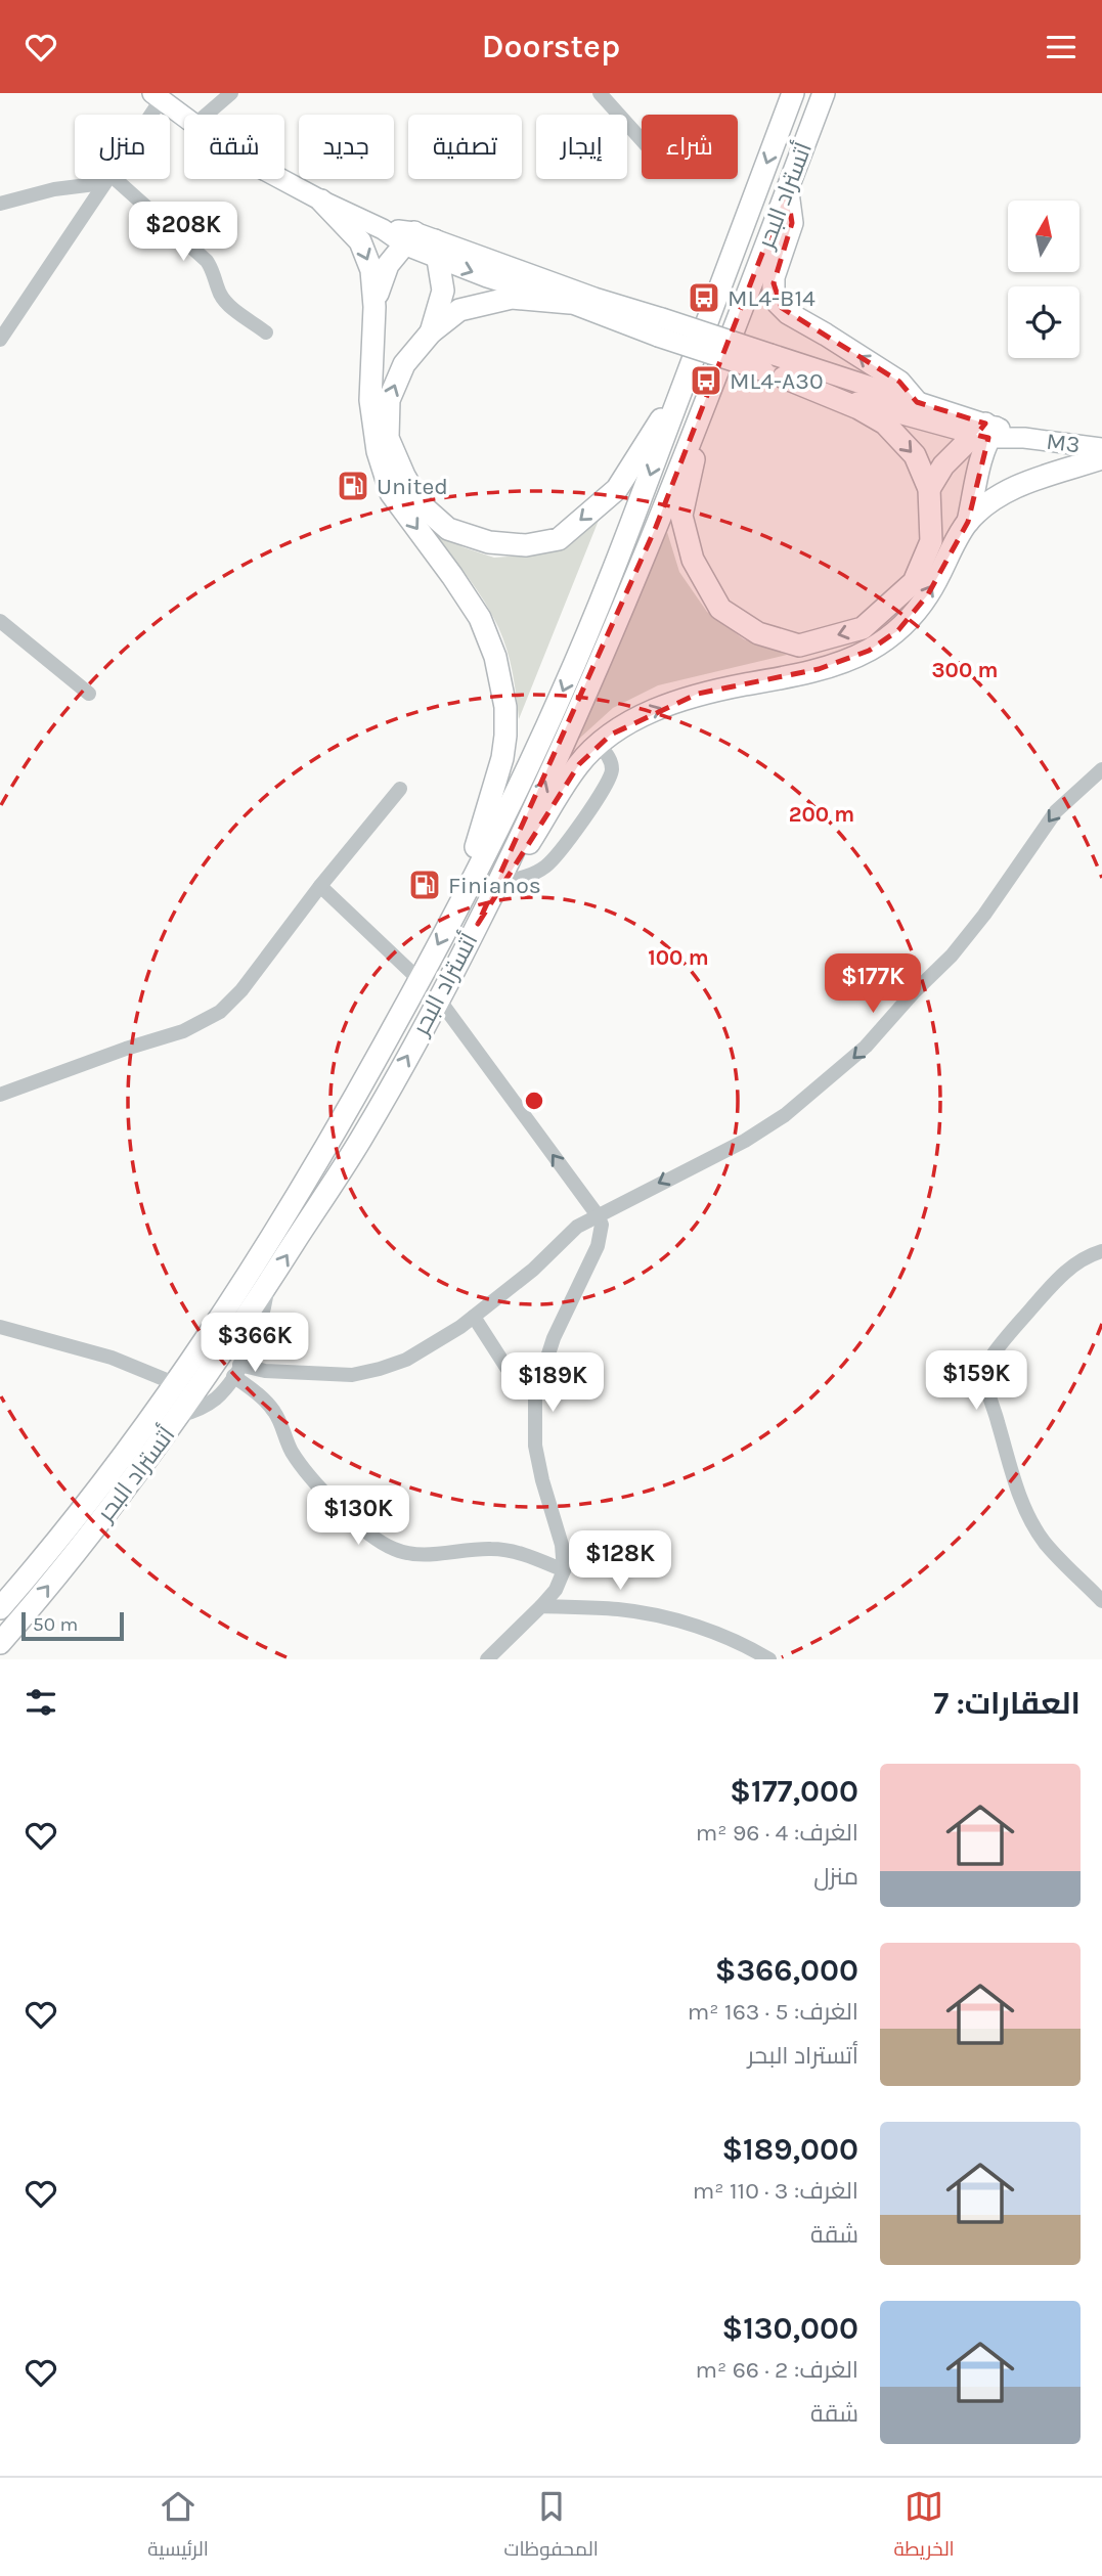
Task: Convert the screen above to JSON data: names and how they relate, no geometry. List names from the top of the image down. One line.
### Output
{"streets":{"highway":["أتستراد البحر"],"main road":["M3"]},"places":{"bus stop":["ML4-B14","ML4-A30"],"fuel station":["United","Finianos"]},"scale_bar":"50 m","north":"top","page":{"header":"Doorstep","chip":["شراء","إيجار","تصفية","جديد","شقة","منزل"],"price":["$208K","$177K","$366K","$159K","$189K","$130K","$128K"],"scale":"50 m","heading":"العقارات: 7","list":[{"name":"$177,000","note":"الغرف: 4 · 96 m² · منزل"},{"name":"$366,000","note":"الغرف: 5 · 163 m² · أتستراد البحر"},{"name":"$189,000","note":"الغرف: 3 · 110 m² · شقة"},{"name":"$130,000","note":"الغرف: 2 · 66 m² · شقة"}],"tabs":["الخريطة","المحفوظات","الرئيسية"]},"rings":["300 m","200 m","100 m"]}
